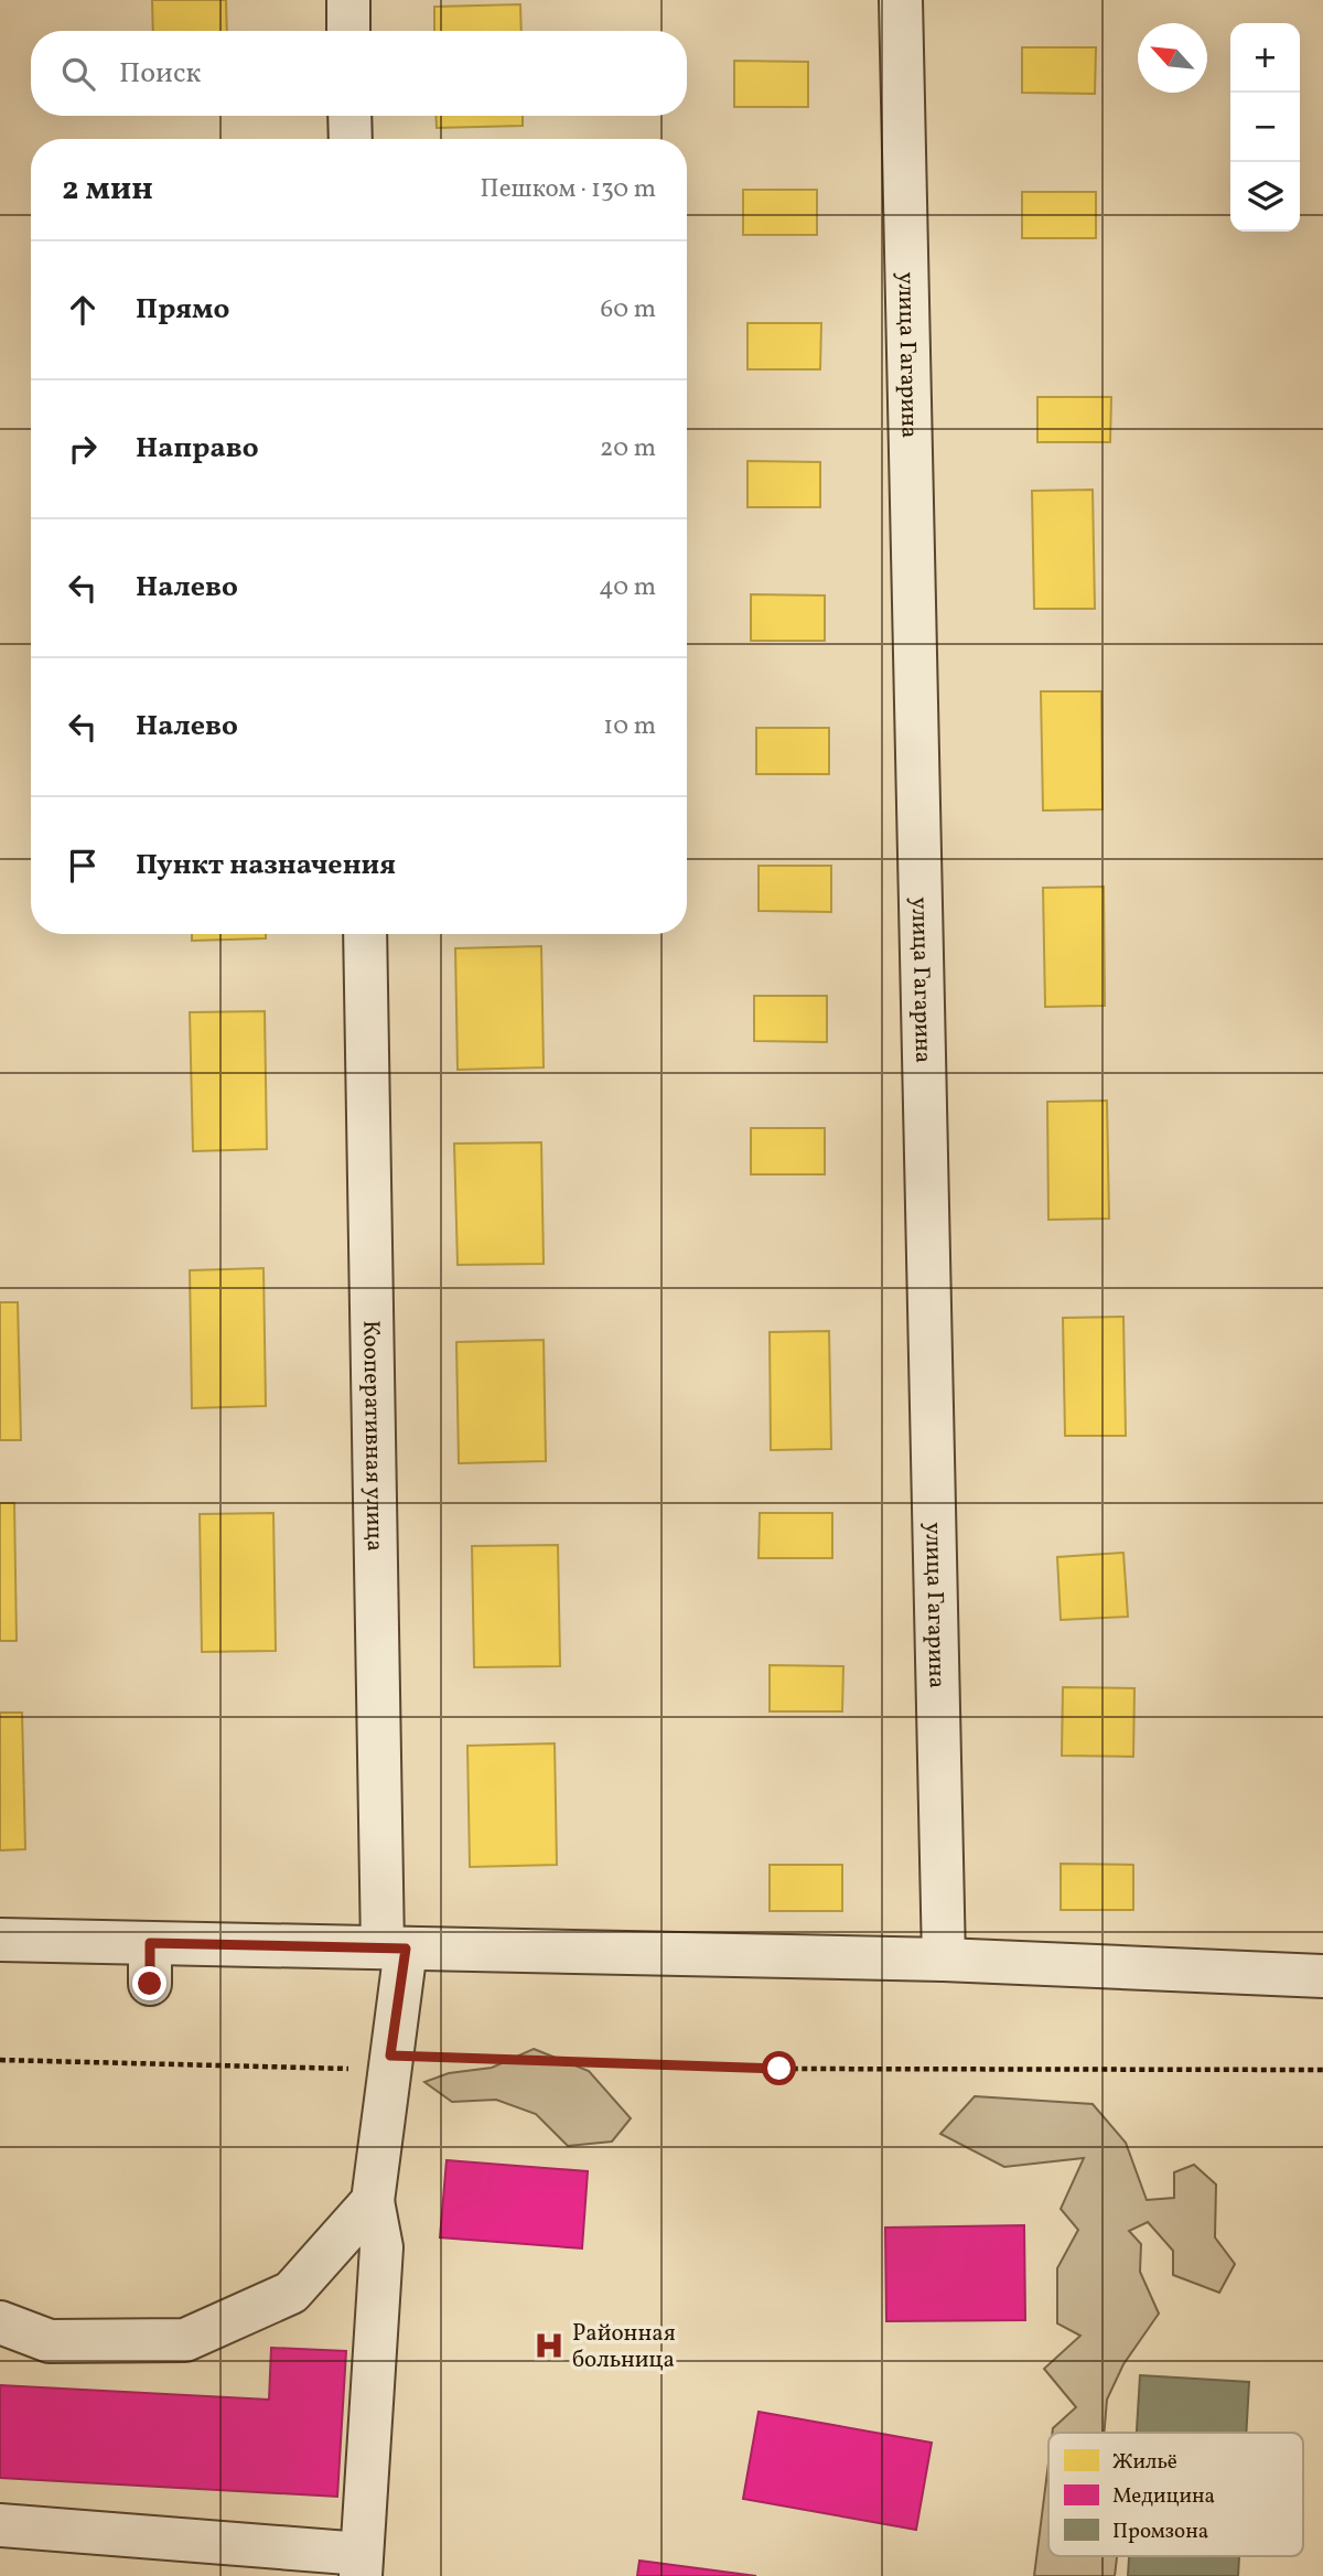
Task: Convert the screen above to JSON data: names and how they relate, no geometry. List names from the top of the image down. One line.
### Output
{"streets":{"street":["улица Гагарина","Кооперативная улица"]},"places":{"hospital":["Районная больница"]},"legend":["Жильё","Медицина","Промзона"],"north":"top left","page":{"map_buttons":["+","−"],"search":"Поиск","heading":["2 мин","Пешком · 130 m"],"list":[["Прямо","60 m"],["Направо","20 m"],["Налево","40 m"],["Налево","10 m"],"Пункт назначения"]}}
